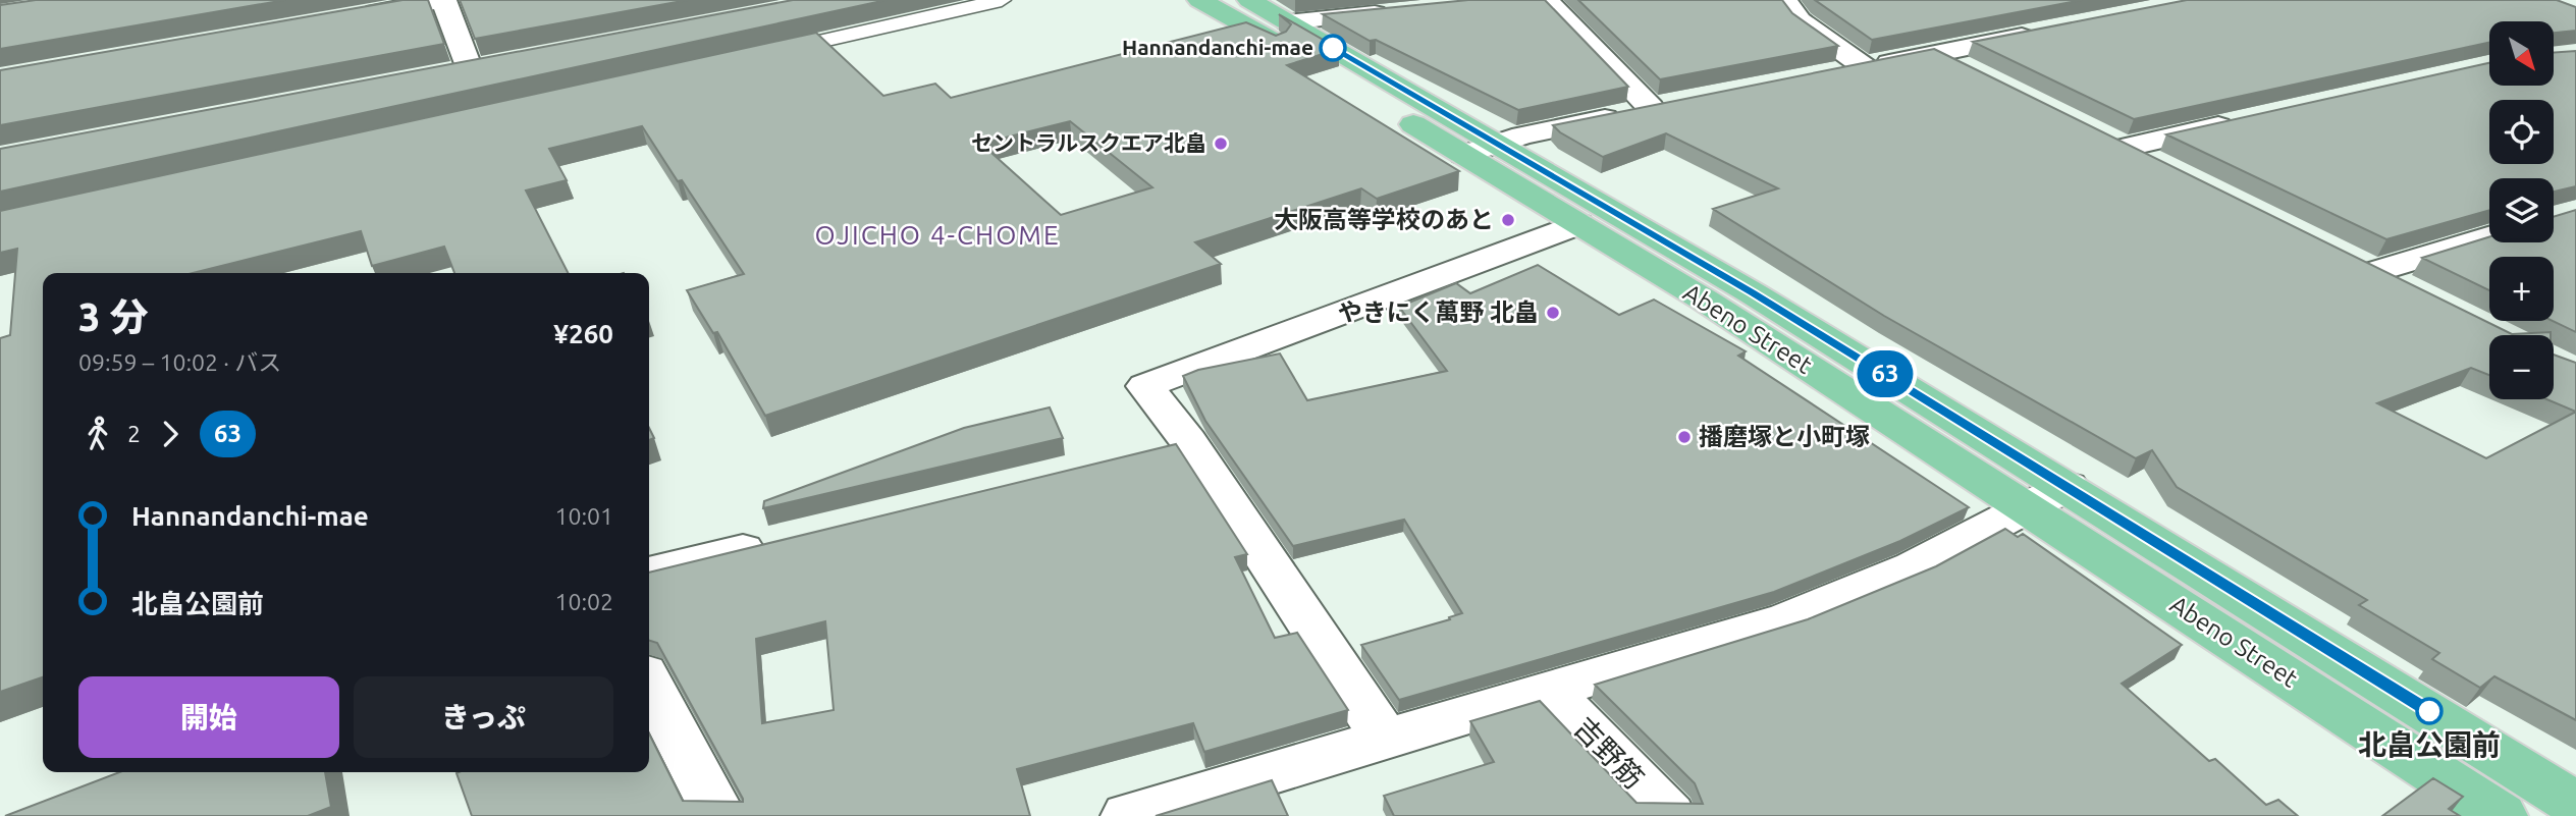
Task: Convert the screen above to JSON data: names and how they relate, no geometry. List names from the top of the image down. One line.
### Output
{"streets":{"main road":["Abeno Street"],"street":["吉野筋"]},"districts":["OJICHO 4-CHOME"],"places":["Hannandanchi-mae","セントラルスクエア北畠","大阪高等学校のあと","やきにく萬野 北畠","播磨塚と小町塚","北畠公園前"],"lines":["bus line 63"],"north":"bottom right","page":{"on_map":"63","map_buttons":["+","−"],"heading":["3 分","09:59 – 10:02 · バス","¥260"],"legs":["2","63"],"list":[{"name":"Hannandanchi-mae","value":"10:01"},{"name":"北畠公園前","value":"10:02"}],"buttons":["開始","きっぷ"]}}
